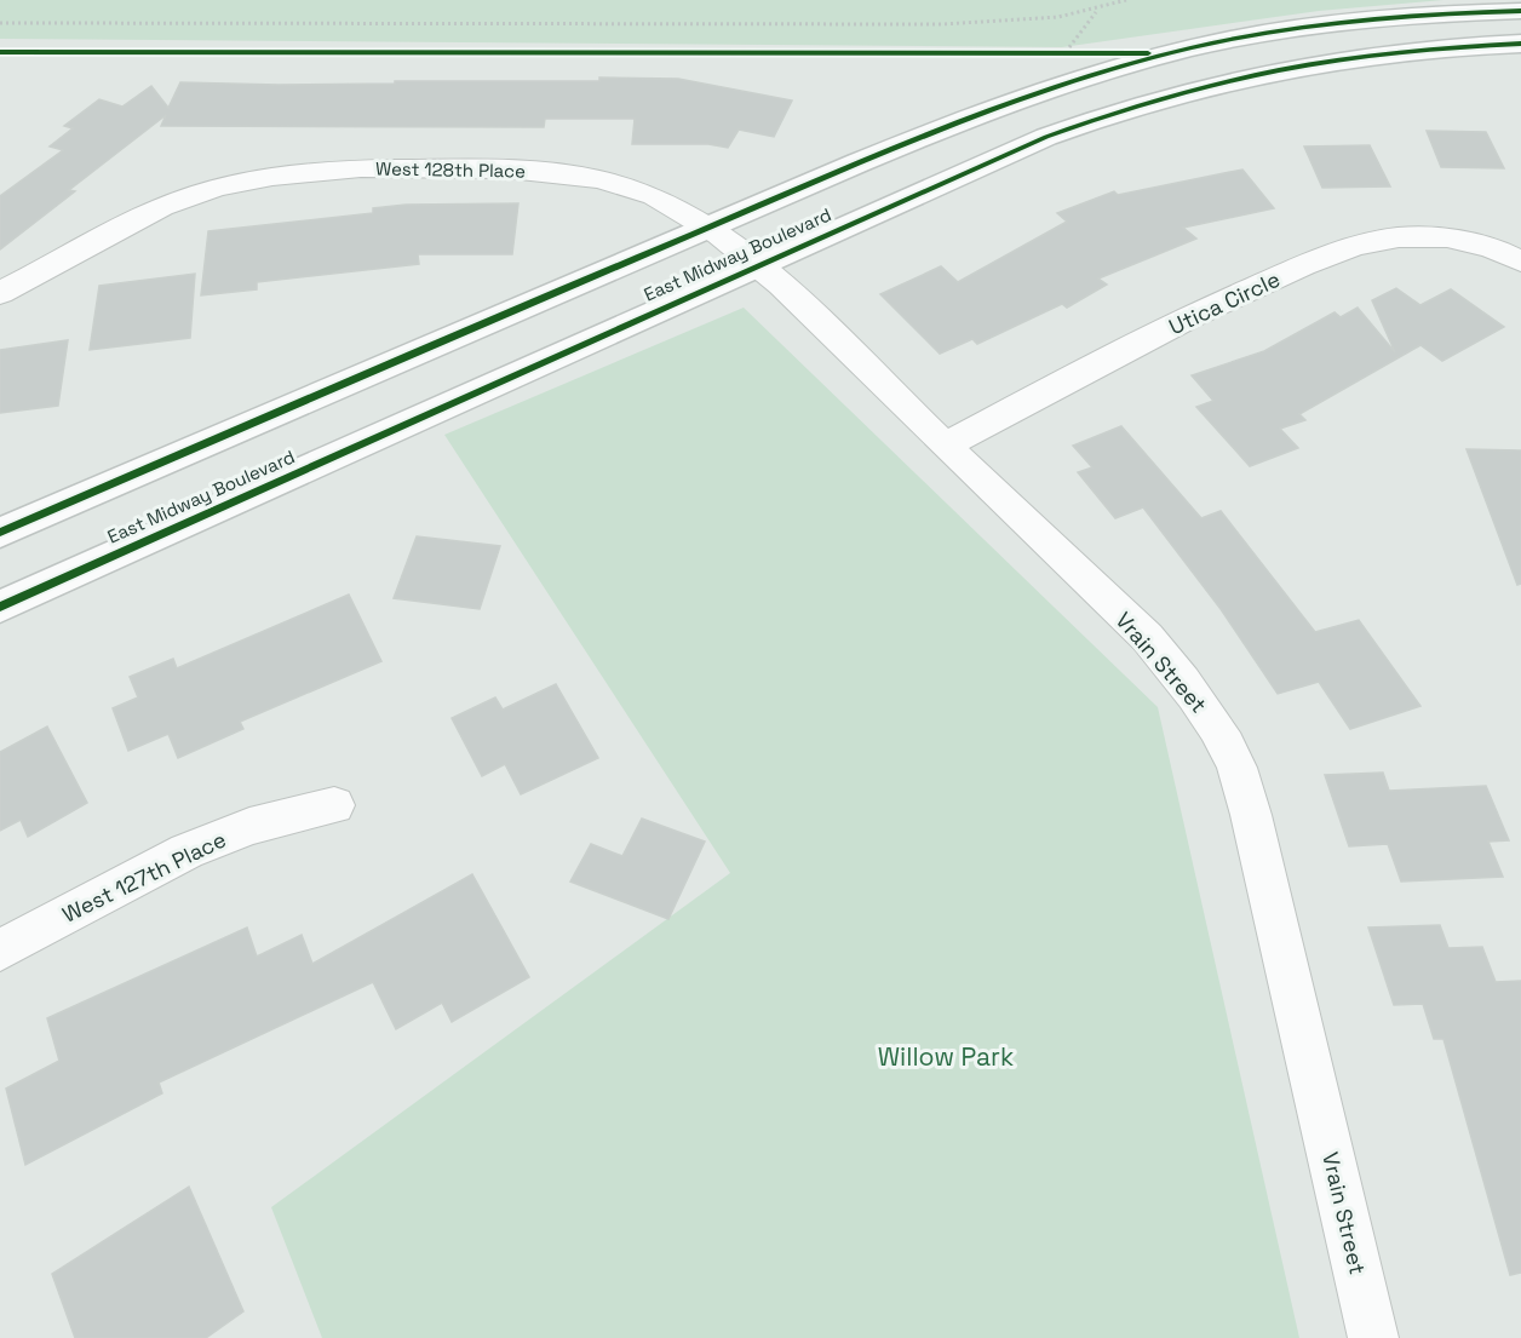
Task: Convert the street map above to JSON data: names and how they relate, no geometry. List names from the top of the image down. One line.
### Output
{"streets":{"main road":["East Midway Boulevard"],"street":["West 128th Place","Utica Circle","Vrain Street","West 127th Place"]},"crossings":[["West 128th Place","East Midway Boulevard"],["West 128th Place","Vrain Street"],["East Midway Boulevard","Vrain Street"],["Utica Circle","Vrain Street"]],"parks":["Willow Park"]}
